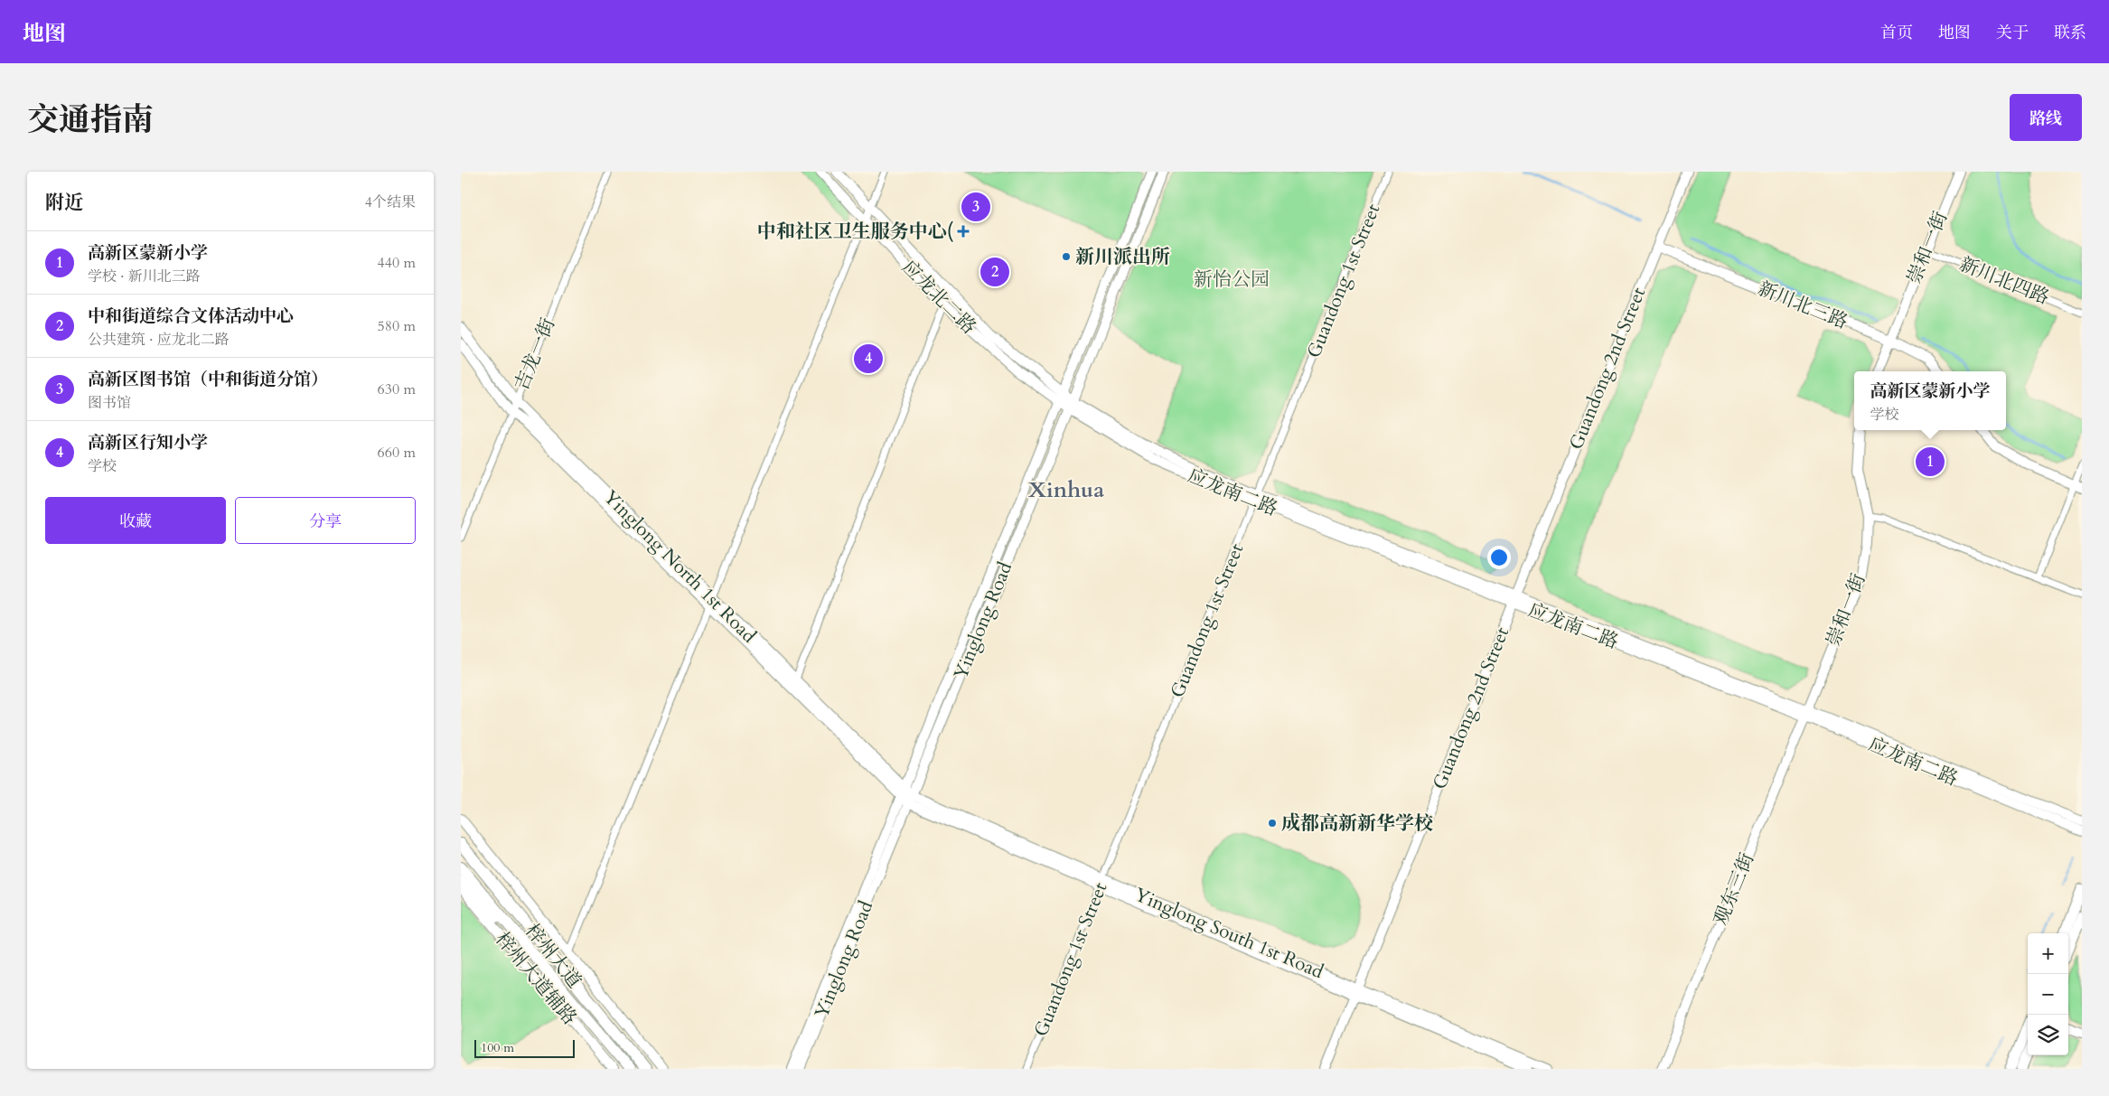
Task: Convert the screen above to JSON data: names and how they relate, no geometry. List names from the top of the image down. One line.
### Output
{"streets":{"highway":["梓州大道"],"street":["崇和一街","Guandong 1st Street","新川北四路","应龙北二路","新川北三路","吉龙一街","Guandong 2nd Street","应龙南二路","Yinglong North 1st Road","Yinglong Road","观东三街","Yinglong South 1st Road","梓州大道辅路"]},"crossings":[["崇和一街","新川北四路"],["崇和一街","新川北三路"],["崇和一街","应龙南二路"],["崇和一街","观东三街"],["Guandong 1st Street","应龙南二路"],["Guandong 1st Street","Yinglong South 1st Road"],["应龙北二路","应龙南二路"],["应龙北二路","Yinglong Road"],["新川北三路","Guandong 2nd Street"],["吉龙一街","Yinglong North 1st Road"],["Guandong 2nd Street","应龙南二路"],["Guandong 2nd Street","Yinglong South 1st Road"],["应龙南二路","Yinglong Road"],["应龙南二路","观东三街"],["Yinglong North 1st Road","Yinglong Road"],["Yinglong North 1st Road","Yinglong South 1st Road"],["Yinglong Road","Yinglong South 1st Road"]],"districts":["Xinhua"],"parks":["新怡公园"],"places":{"health":["中和社区卫生服务中心("],"other":["新川派出所","成都高新新华学校"]},"scale_bar":"100 m","page":{"header":"地图","nav":["首页","地图","关于","联系"],"title":"交通指南","buttons":["路线",["收藏","分享"]],"heading":["附近","4个结果"],"pins":["3","2","4","1"],"list":[{"mark":"1","name":"高新区蒙新小学","note":"学校 · 新川北三路","value":"440 m"},{"mark":"2","name":"中和街道综合文体活动中心","note":"公共建筑 · 应龙北二路","value":"580 m"},{"mark":"3","name":"高新区图书馆（中和街道分馆）","note":"图书馆","value":"630 m"},{"mark":"4","name":"高新区行知小学","note":"学校","value":"660 m"}],"popup":["高新区蒙新小学","学校"],"map_buttons":["+","−"],"scale":"100 m"}}
